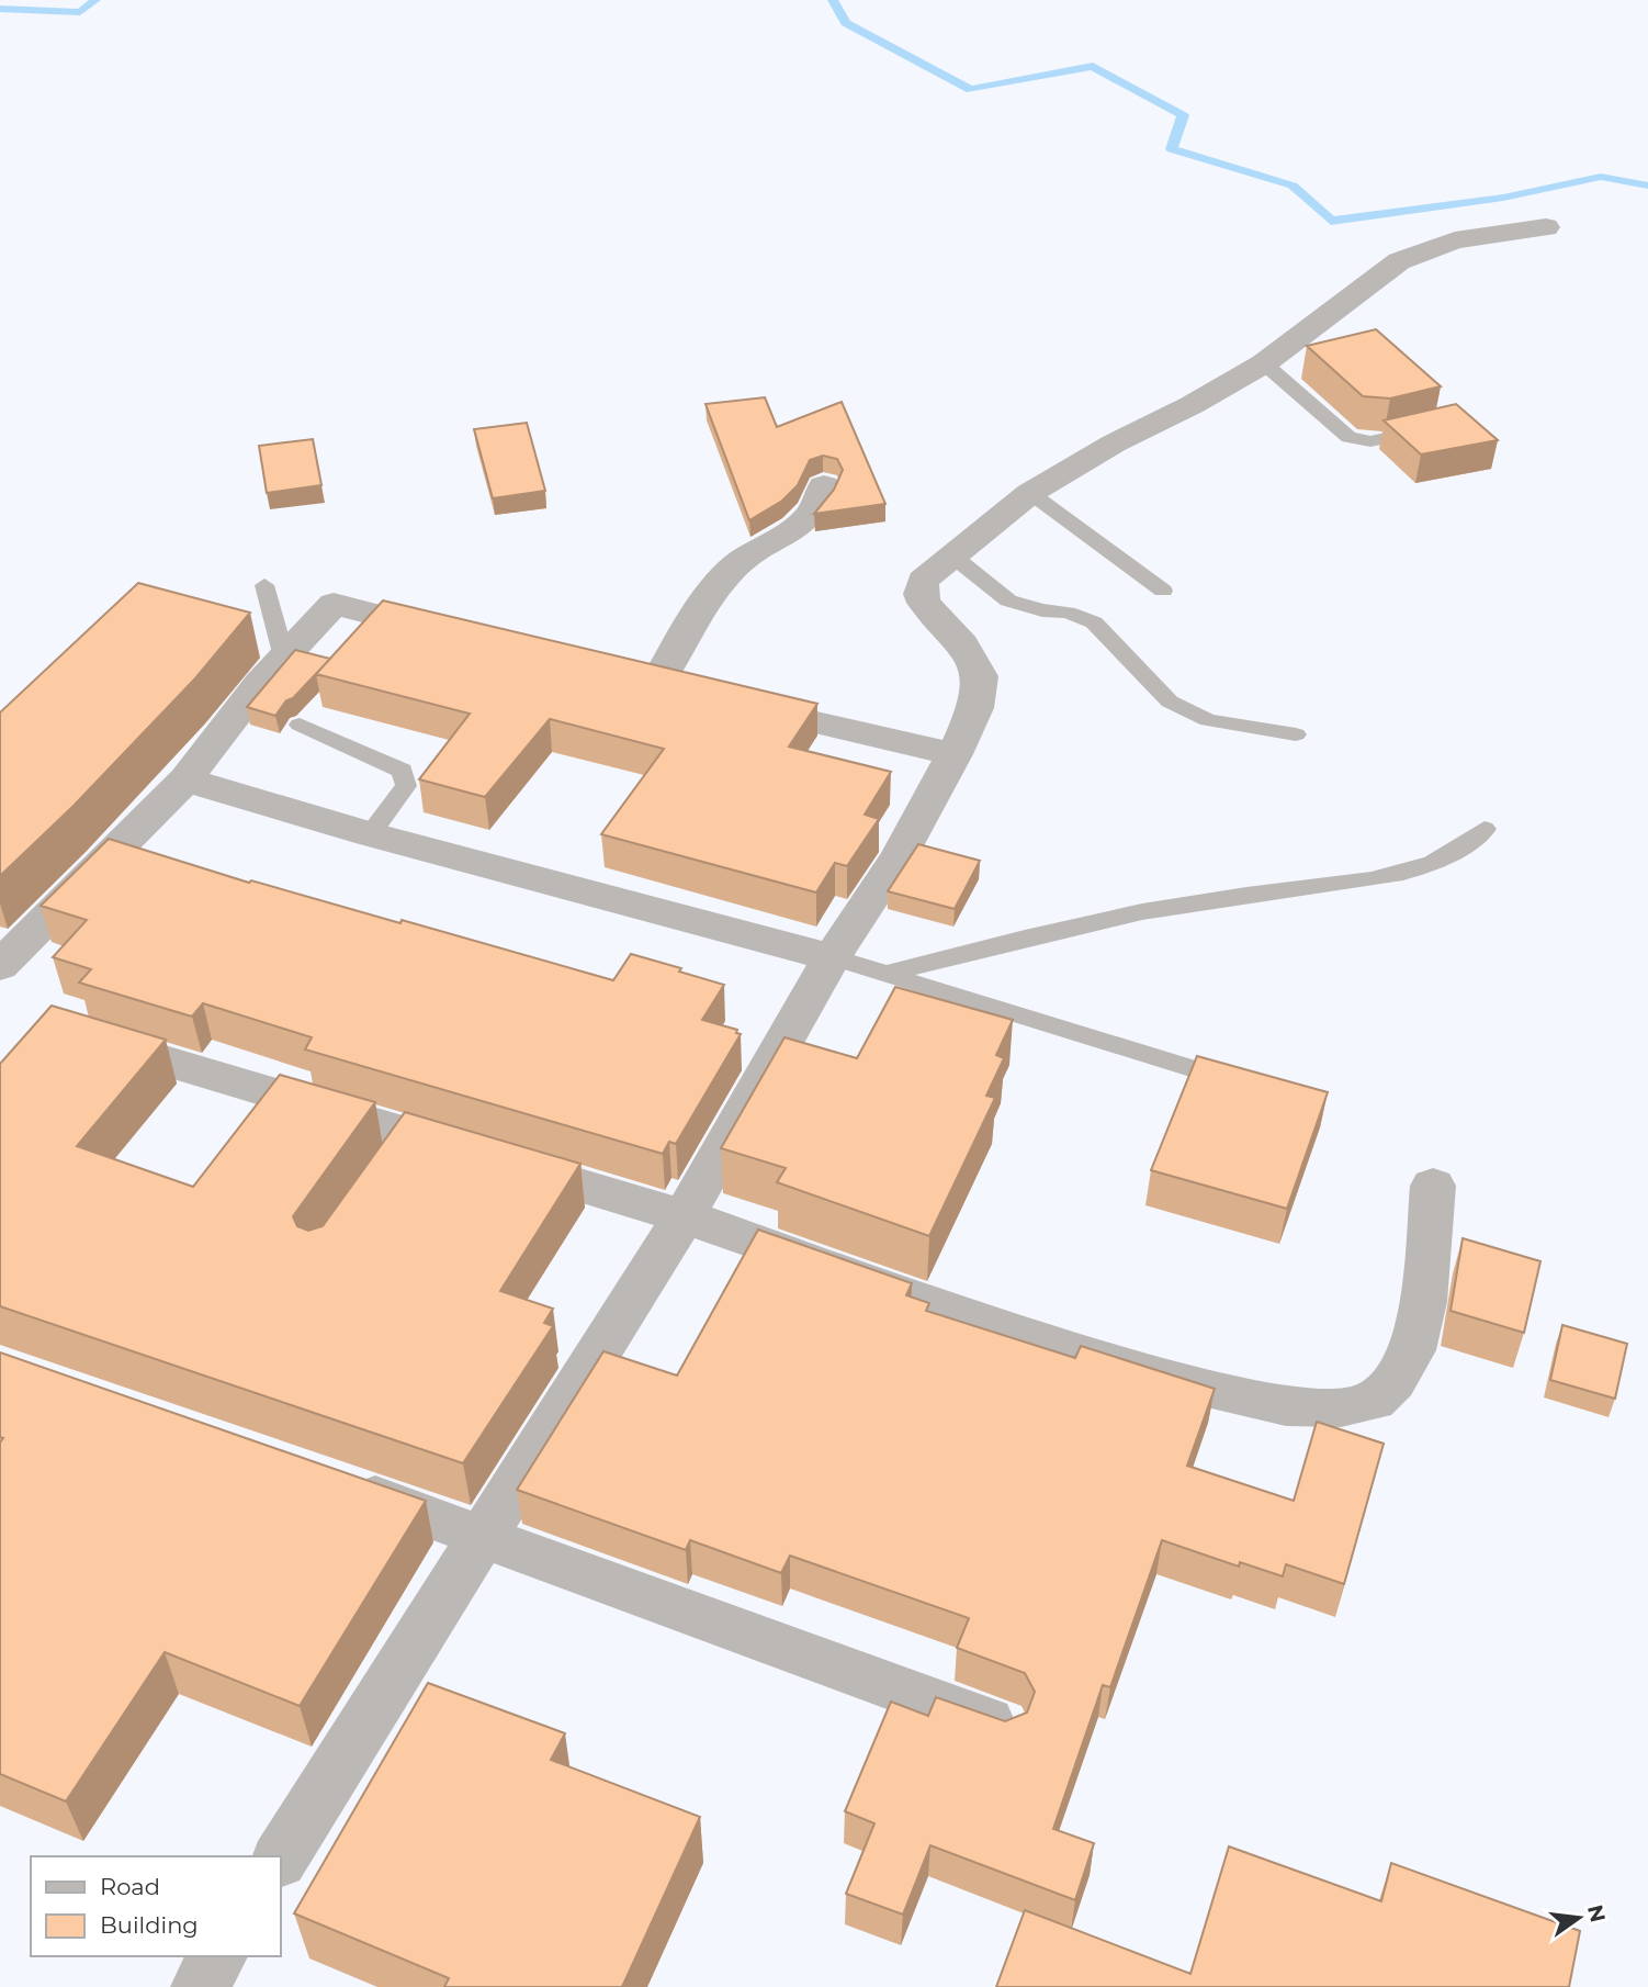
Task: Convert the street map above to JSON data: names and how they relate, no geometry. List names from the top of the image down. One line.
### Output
{"legend":["Road","Building"],"north":"right"}
